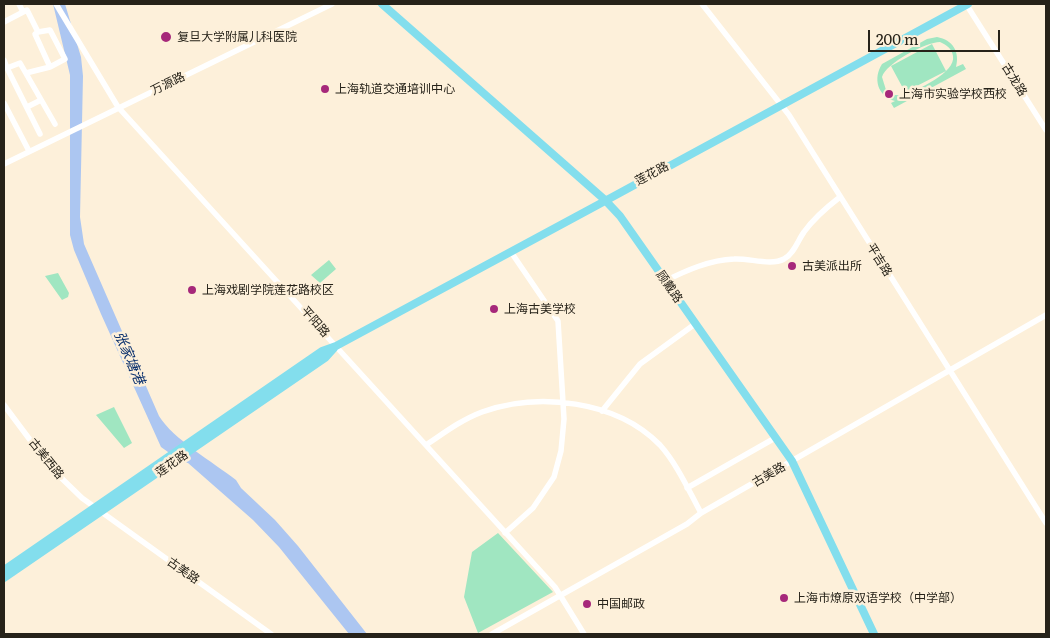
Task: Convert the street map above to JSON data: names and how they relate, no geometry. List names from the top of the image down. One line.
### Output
{"streets":{"main road":["莲花路","顾戴路"],"street":["古龙路","万源路","平吉路","平阳路","古美西路","古美路"]},"crossings":[["古龙路","莲花路"],["万源路","平阳路"],["莲花路","平吉路"],["莲花路","顾戴路"],["莲花路","平阳路"],["莲花路","古美西路"],["莲花路","古美路"],["平吉路","古美路"],["顾戴路","古美路"],["平阳路","古美路"],["古美西路","古美路"]],"water":["张家塘港"],"places":["复旦大学附属儿科医院","上海轨道交通培训中心","上海市实验学校西校","古美派出所","上海戏剧学院莲花路校区","上海古美学校","上海市燎原双语学校（中学部）","中国邮政"],"scale_bar":"200 m"}
